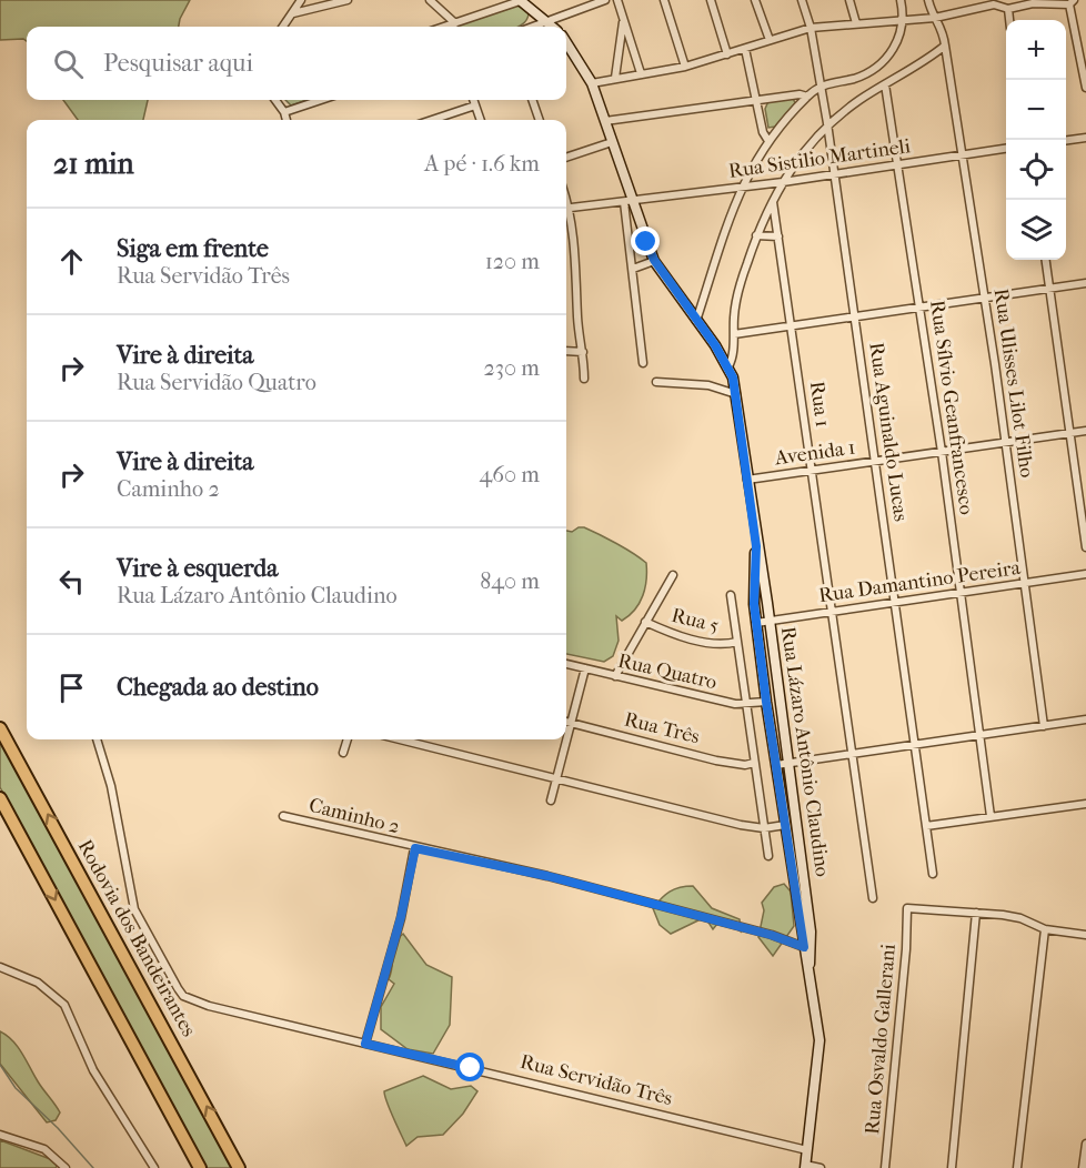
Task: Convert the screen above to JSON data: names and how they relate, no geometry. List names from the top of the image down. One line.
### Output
{"streets":{"highway":["Rodovia dos Bandeirantes"],"main road":["Rua Lázaro Antônio Claudino"],"street":["Rua Sistilio Martineli","Rua Ulisses Lilot Filho","Rua 1","Rua Sílvio Geanfrancesco","Rua Aguinaldo Lucas","Avenida 1","Rua Damantino Pereira","Rua 5","Rua Quatro","Rua Três","Caminho 2","Rua Osvaldo Gallerani","Rua Servidão Três"]},"crossings":[["Rua Sistilio Martineli","Rua Ulisses Lilot Filho"],["Rua Sistilio Martineli","Rua Sílvio Geanfrancesco"],["Rua Sistilio Martineli","Rua Aguinaldo Lucas"],["Rua Sistilio Martineli","Rua Lázaro Antônio Claudino"],["Rua Ulisses Lilot Filho","Avenida 1"],["Rua Ulisses Lilot Filho","Rua Damantino Pereira"],["Rua 1","Avenida 1"],["Rua 1","Rua Damantino Pereira"],["Rua Sílvio Geanfrancesco","Avenida 1"],["Rua Sílvio Geanfrancesco","Rua Damantino Pereira"],["Rua Aguinaldo Lucas","Avenida 1"],["Rua Aguinaldo Lucas","Rua Damantino Pereira"],["Avenida 1","Rua Lázaro Antônio Claudino"],["Rua Damantino Pereira","Rua Lázaro Antônio Claudino"],["Rua Quatro","Rua Lázaro Antônio Claudino"],["Rua Lázaro Antônio Claudino","Caminho 2"],["Rua Lázaro Antônio Claudino","Rua Servidão Três"]],"page":{"map_buttons":["+","−"],"search":"Pesquisar aqui","heading":["21 min","A pé · 1.6 km"],"list":[["Siga em frente","Rua Servidão Três","120 m"],["Vire à direita","Rua Servidão Quatro","230 m"],["Vire à direita","Caminho 2","460 m"],["Vire à esquerda","Rua Lázaro Antônio Claudino","840 m"],"Chegada ao destino"]}}
